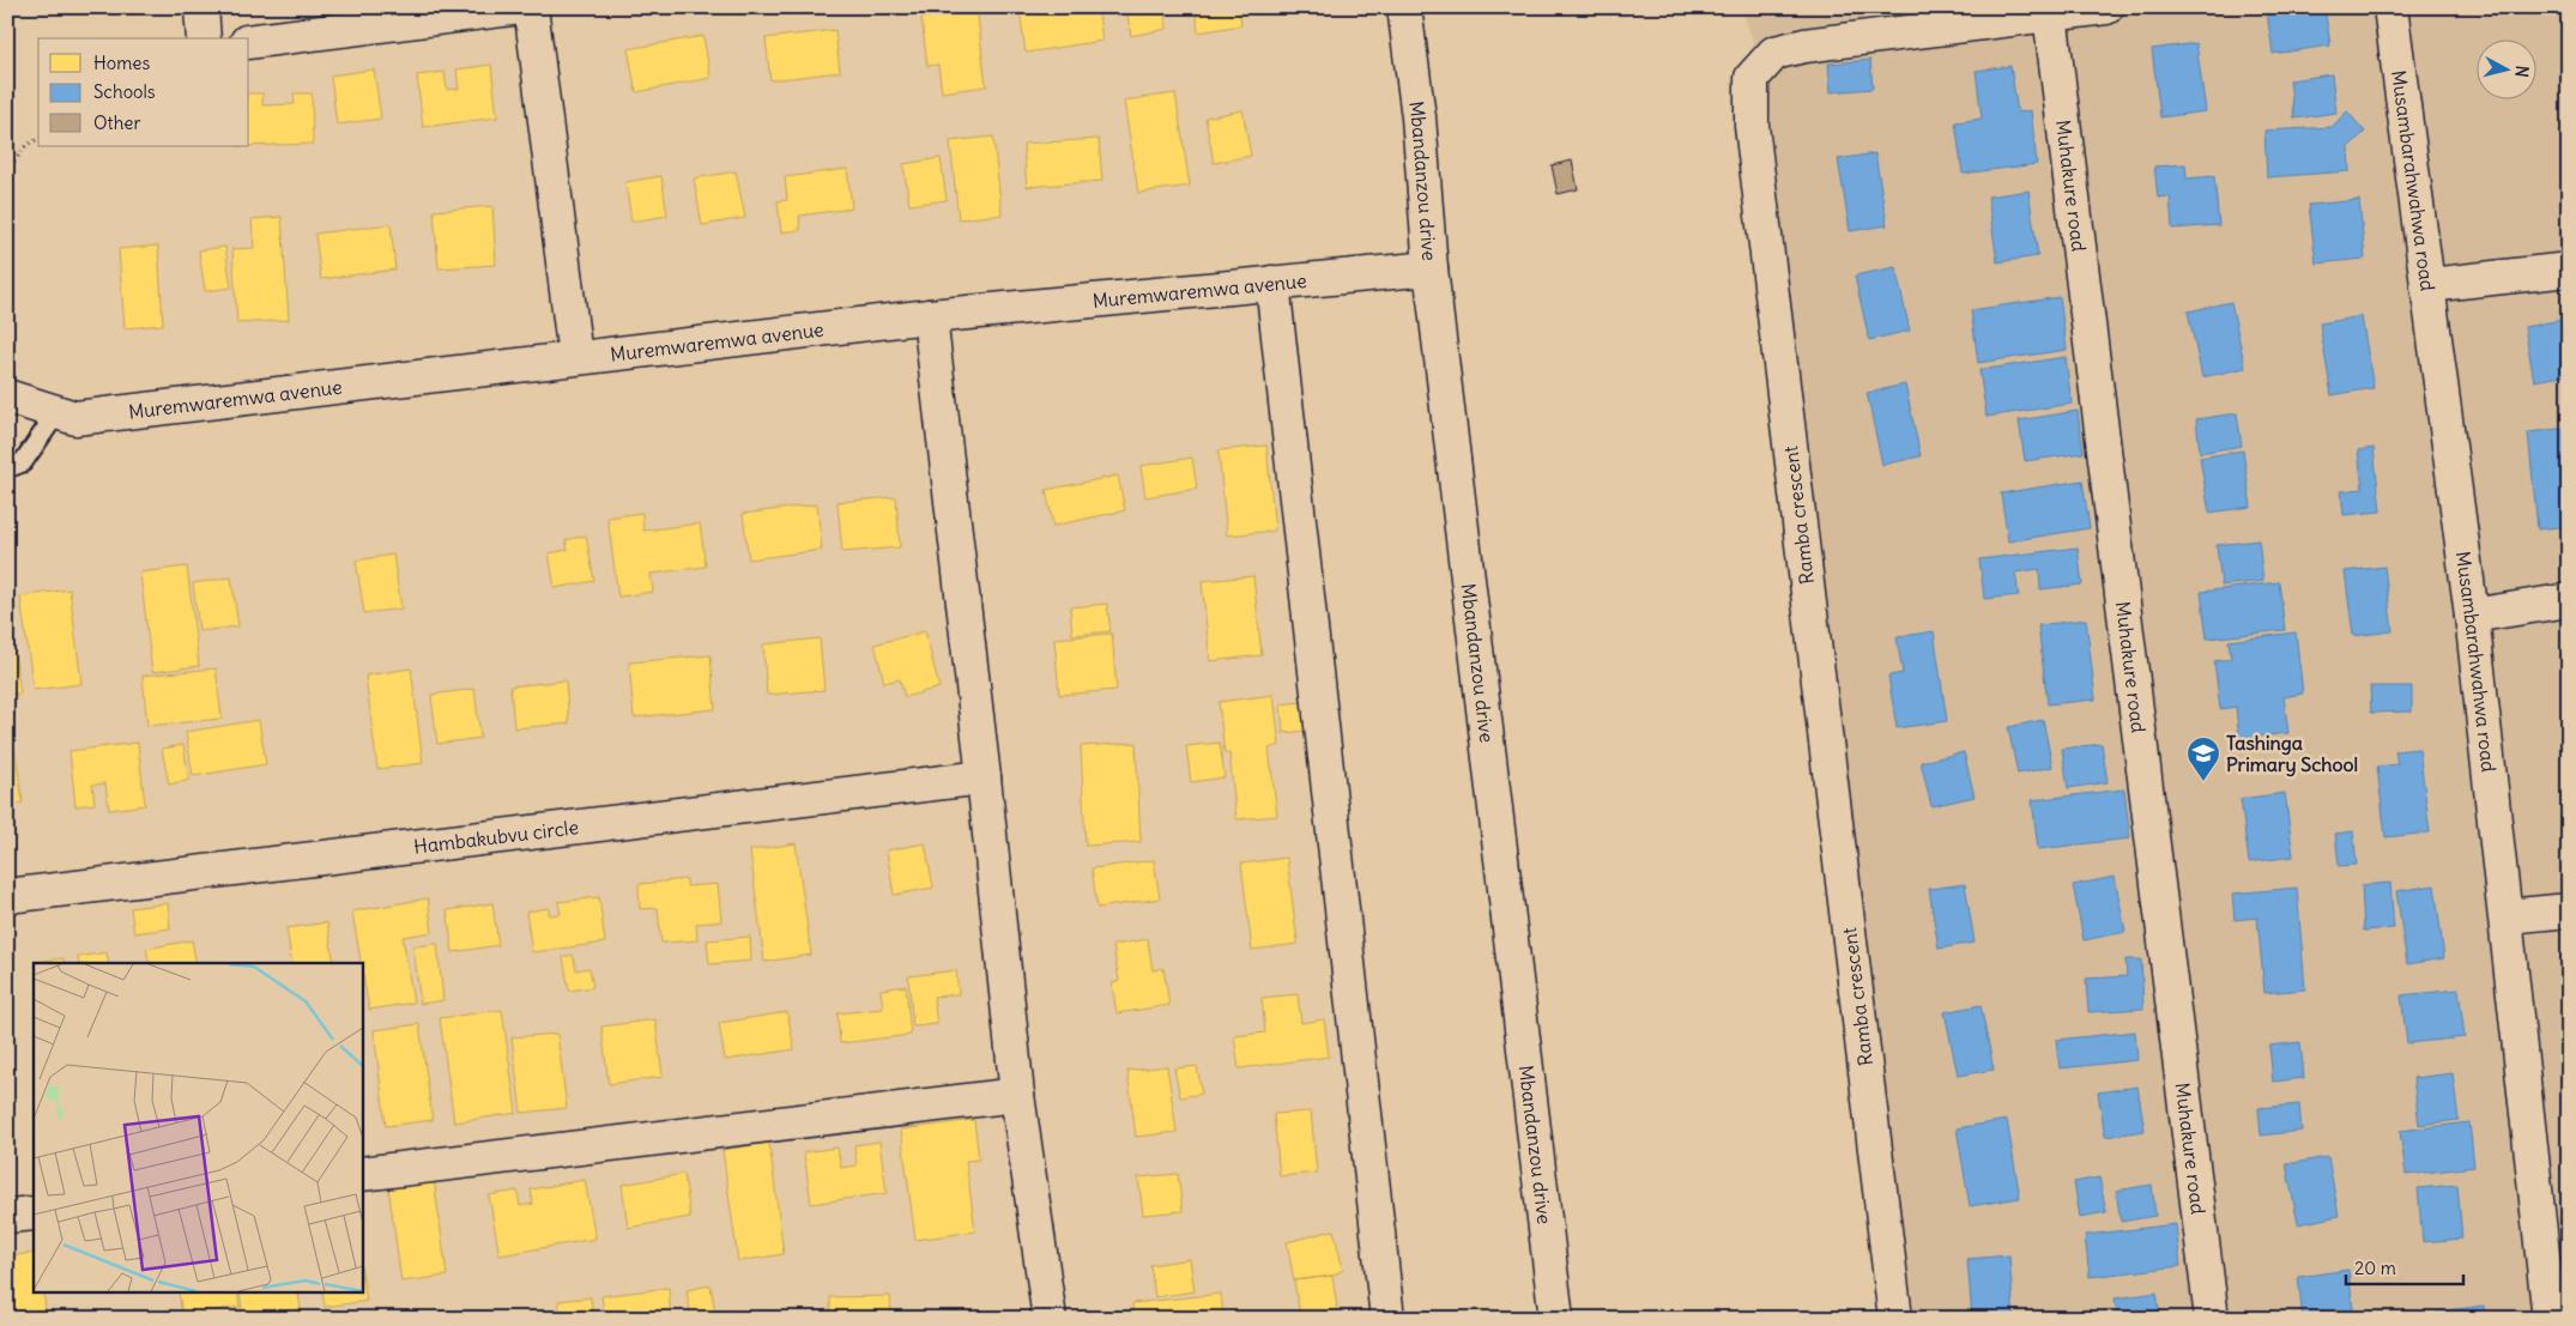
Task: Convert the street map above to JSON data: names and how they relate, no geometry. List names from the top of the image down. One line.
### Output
{"streets":{"street":["Mbandanzou drive","Musambarahwahwa road","Muhakure road","Muremwaremwa avenue","Ramba crescent","Hambakubvu circle"]},"crossings":[["Mbandanzou drive","Muremwaremwa avenue"],["Muhakure road","Ramba crescent"]],"places":{"school or university":["Tashinga Primary School"]},"legend":["Homes","Schools","Other"],"scale_bar":"20 m","north":"right"}
